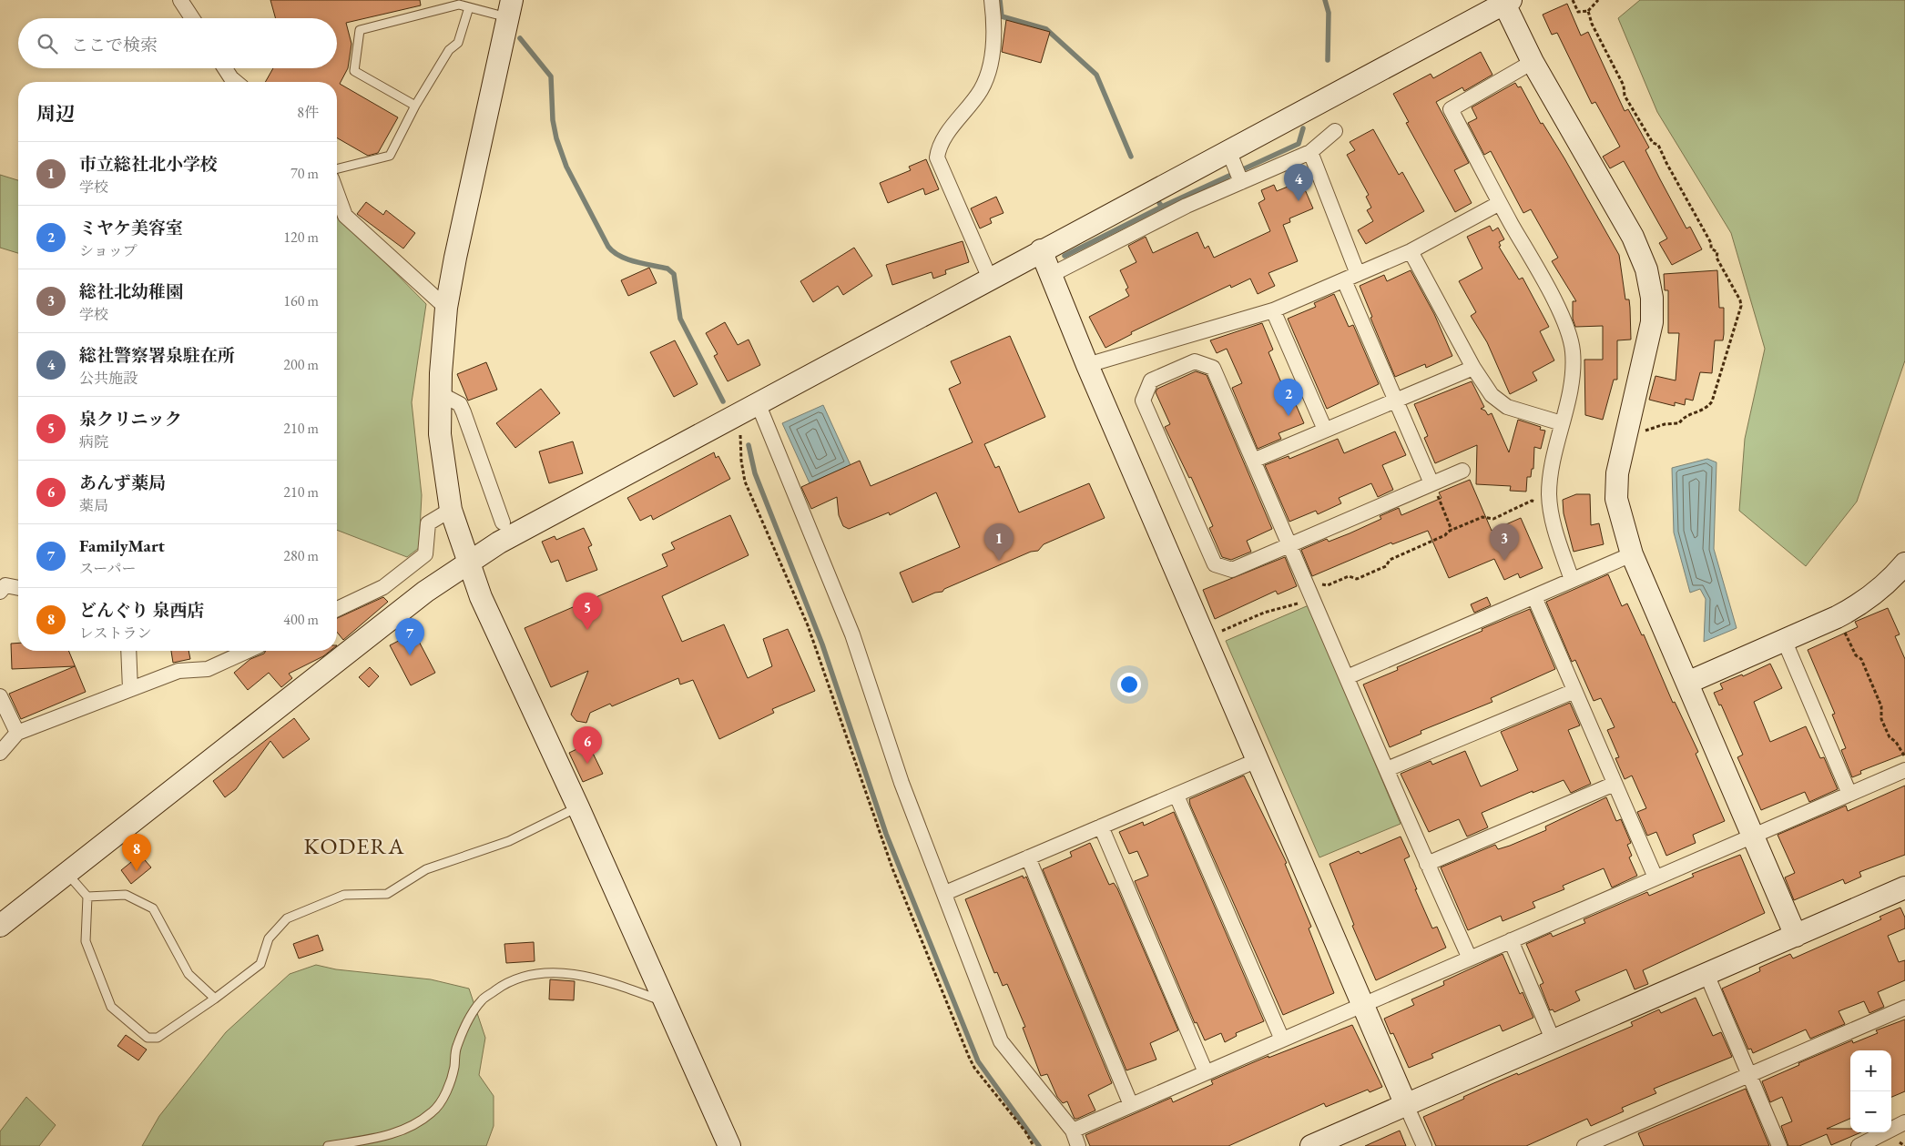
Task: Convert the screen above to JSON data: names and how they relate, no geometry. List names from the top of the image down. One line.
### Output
{"districts":["KODERA"],"page":{"search":"ここで検索","heading":["周辺","8件"],"list":[{"mark":"1","name":"市立総社北小学校","note":"学校","value":"70 m"},{"mark":"2","name":"ミヤケ美容室","note":"ショップ","value":"120 m"},{"mark":"3","name":"総社北幼稚園","note":"学校","value":"160 m"},{"mark":"4","name":"総社警察署泉駐在所","note":"公共施設","value":"200 m"},{"mark":"5","name":"泉クリニック","note":"病院","value":"210 m"},{"mark":"6","name":"あんず薬局","note":"薬局","value":"210 m"},{"mark":"7","name":"FamilyMart","note":"スーパー","value":"280 m"},{"mark":"8","name":"どんぐり 泉西店","note":"レストラン","value":"400 m"}],"pins":["4","2","1","3","5","7","6","8"],"map_buttons":["+","−"]}}
